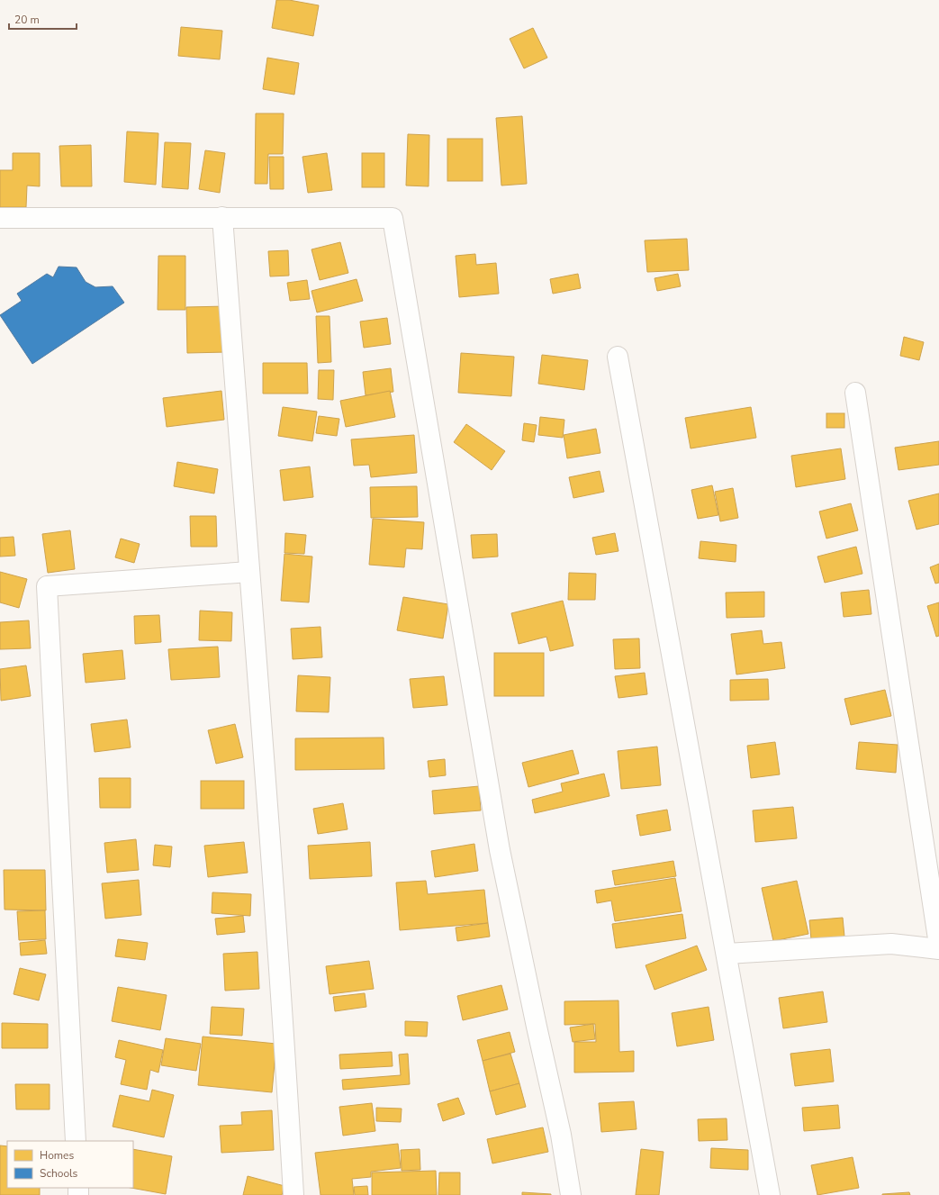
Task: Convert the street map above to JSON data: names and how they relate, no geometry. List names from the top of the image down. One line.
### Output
{"legend":["Homes","Schools"],"scale_bar":"20 m"}
